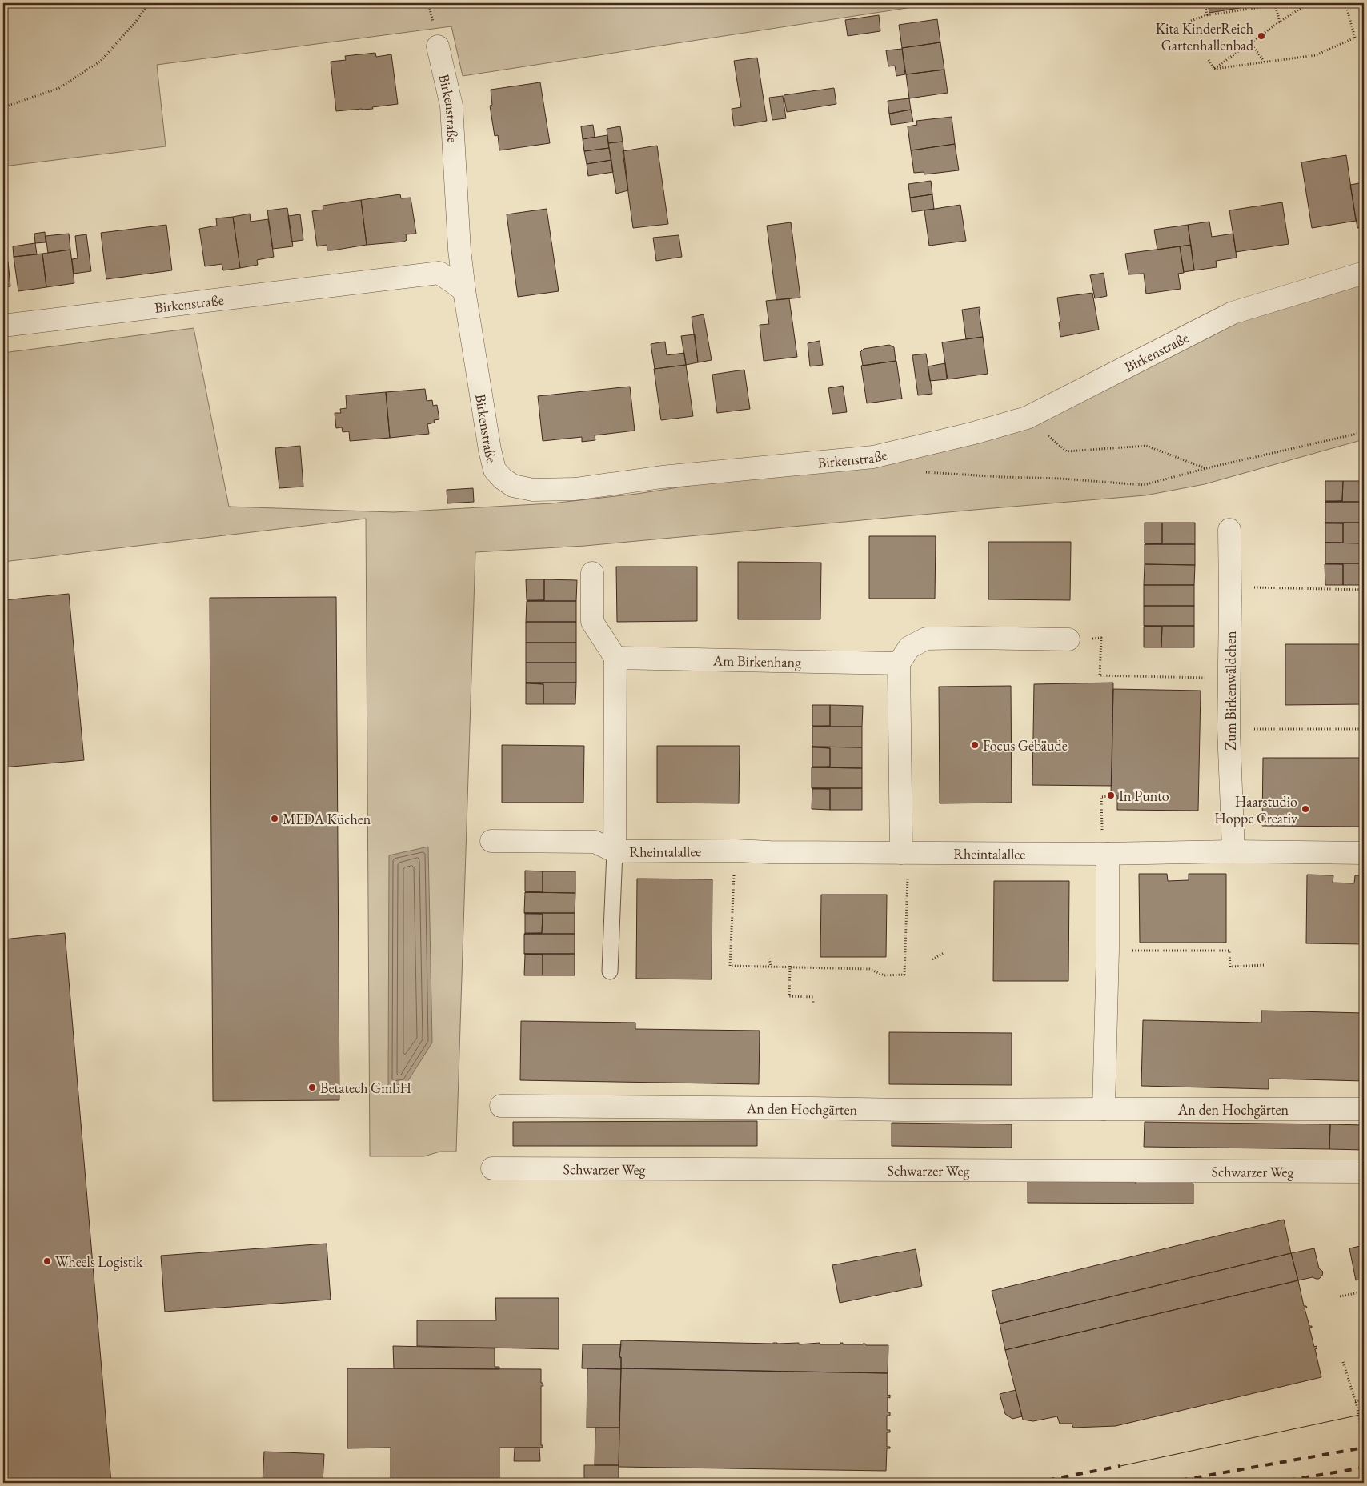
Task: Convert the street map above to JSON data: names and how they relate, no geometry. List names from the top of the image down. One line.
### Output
{"streets":{"street":["Birkenstraße","Am Birkenhang","Zum Birkenwäldchen","Rheintalallee","An den Hochgärten","Schwarzer Weg"]},"crossings":[["Zum Birkenwäldchen","Rheintalallee"]],"places":["Kita KinderReich Gartenhallenbad","Focus Gebäude","In Punto","Haarstudio Hoppe Creativ","MEDA Küchen","Betatech GmbH","Wheels Logistik"]}
